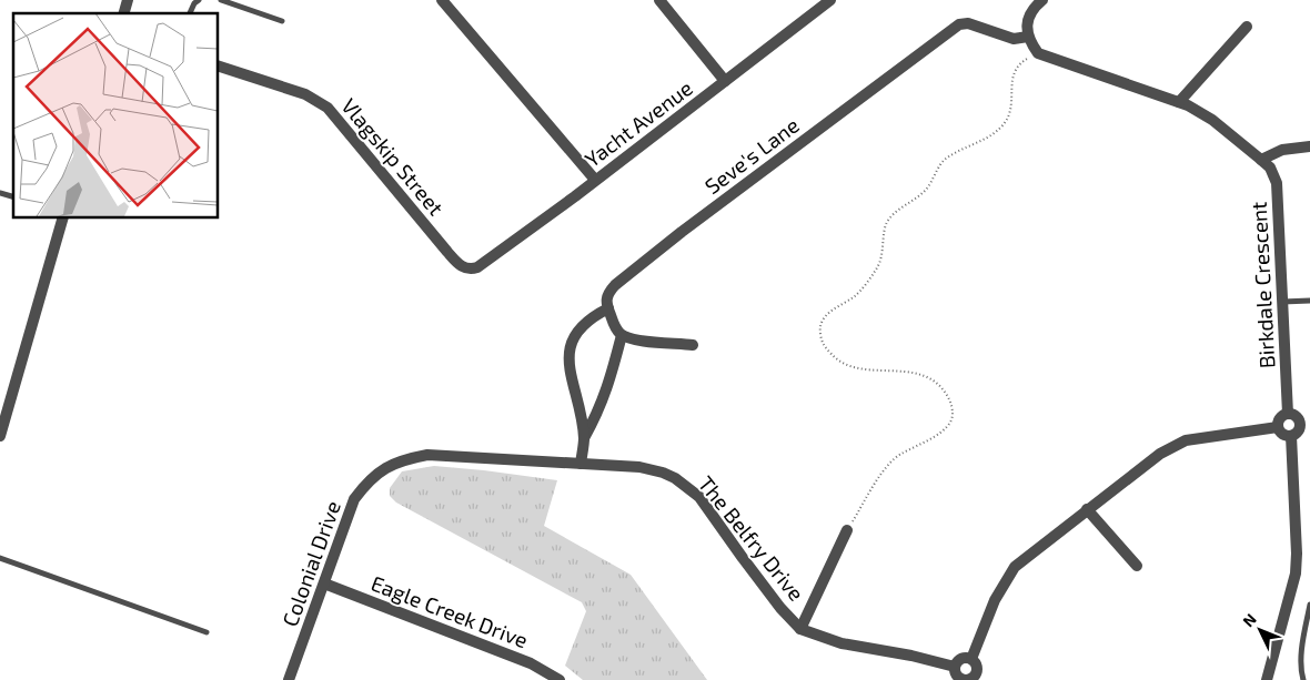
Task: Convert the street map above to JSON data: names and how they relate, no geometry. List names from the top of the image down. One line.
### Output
{"streets":{"street":["Yacht Avenue","Seve's Lane","Vlagskip Street","Birkdale Crescent","The Belfry Drive","Colonial Drive","Eagle Creek Drive"]},"crossings":[["Yacht Avenue","Vlagskip Street"],["The Belfry Drive","Colonial Drive"],["Colonial Drive","Eagle Creek Drive"]],"north":"top left"}
